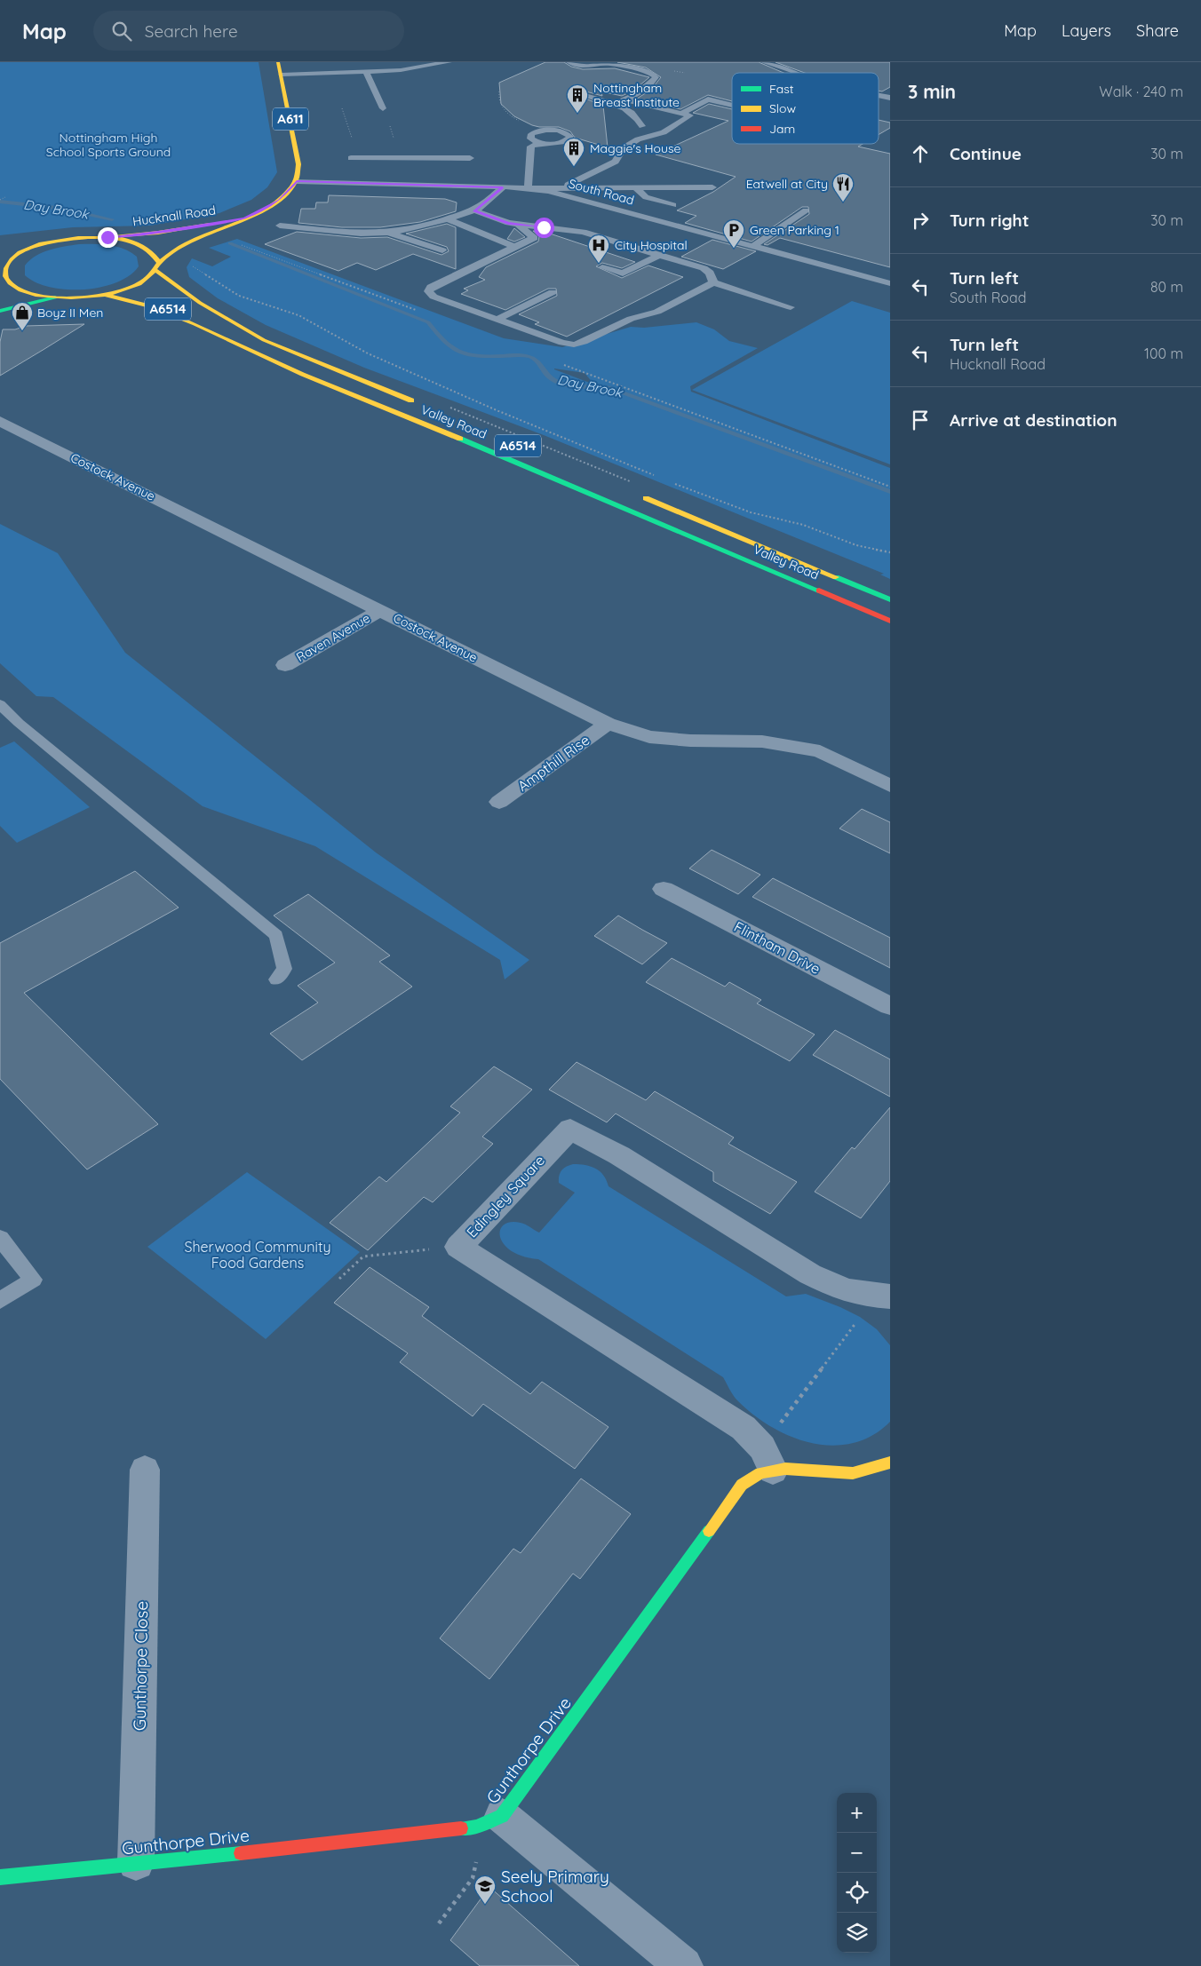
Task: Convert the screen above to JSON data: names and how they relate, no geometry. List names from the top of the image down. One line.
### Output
{"streets":{"main road":["A611","Hucknall Road","A6514","Valley Road","Gunthorpe Drive"],"street":["Costock Avenue","Raven Avenue","Ampthill Rise","Flintham Drive","Edingley Square","Gunthorpe Close"],"lane":["South Road"]},"crossings":[["A611","South Road"],["A611","Hucknall Road"],["South Road","Hucknall Road"],["Hucknall Road","Valley Road"],["Costock Avenue","Raven Avenue"],["Costock Avenue","Ampthill Rise"],["Edingley Square","Gunthorpe Drive"],["Gunthorpe Close","Gunthorpe Drive"]],"water":["Day Brook"],"parks":["Nottingham High School Sports Ground","Sherwood Community Food Gardens"],"places":{"building":["Nottingham Breast Institute","Maggie's House"],"restaurant":["Eatwell at City"],"parking":["Green Parking 1"],"hospital":["City Hospital"],"shop":["Boyz II Men"],"school or university":["Seely Primary School"]},"legend":["Fast","Slow","Jam"],"page":{"header":"Map","search":"Search here","nav":["Map","Layers","Share"],"heading":["3 min","Walk · 240 m"],"list":[["Continue","30 m"],["Turn right","30 m"],["Turn left","South Road","80 m"],["Turn left","Hucknall Road","100 m"],"Arrive at destination"],"map_buttons":["+","−"]}}
